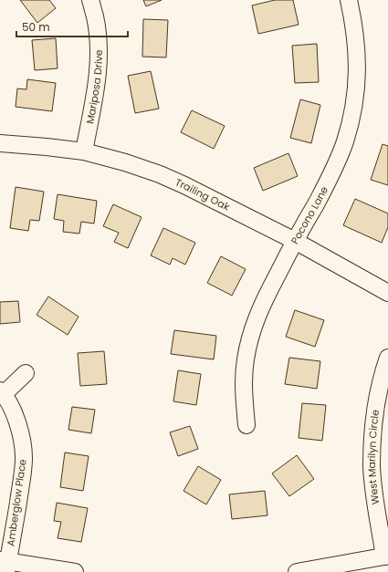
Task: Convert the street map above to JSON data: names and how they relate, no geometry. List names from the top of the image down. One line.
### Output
{"streets":{"street":["Mariposa Drive","Trailing Oak","Pocono Lane","West Marilyn Circle","Amberglow Place"]},"crossings":[["Mariposa Drive","Trailing Oak"],["Trailing Oak","Pocono Lane"]],"scale_bar":"50 m"}
